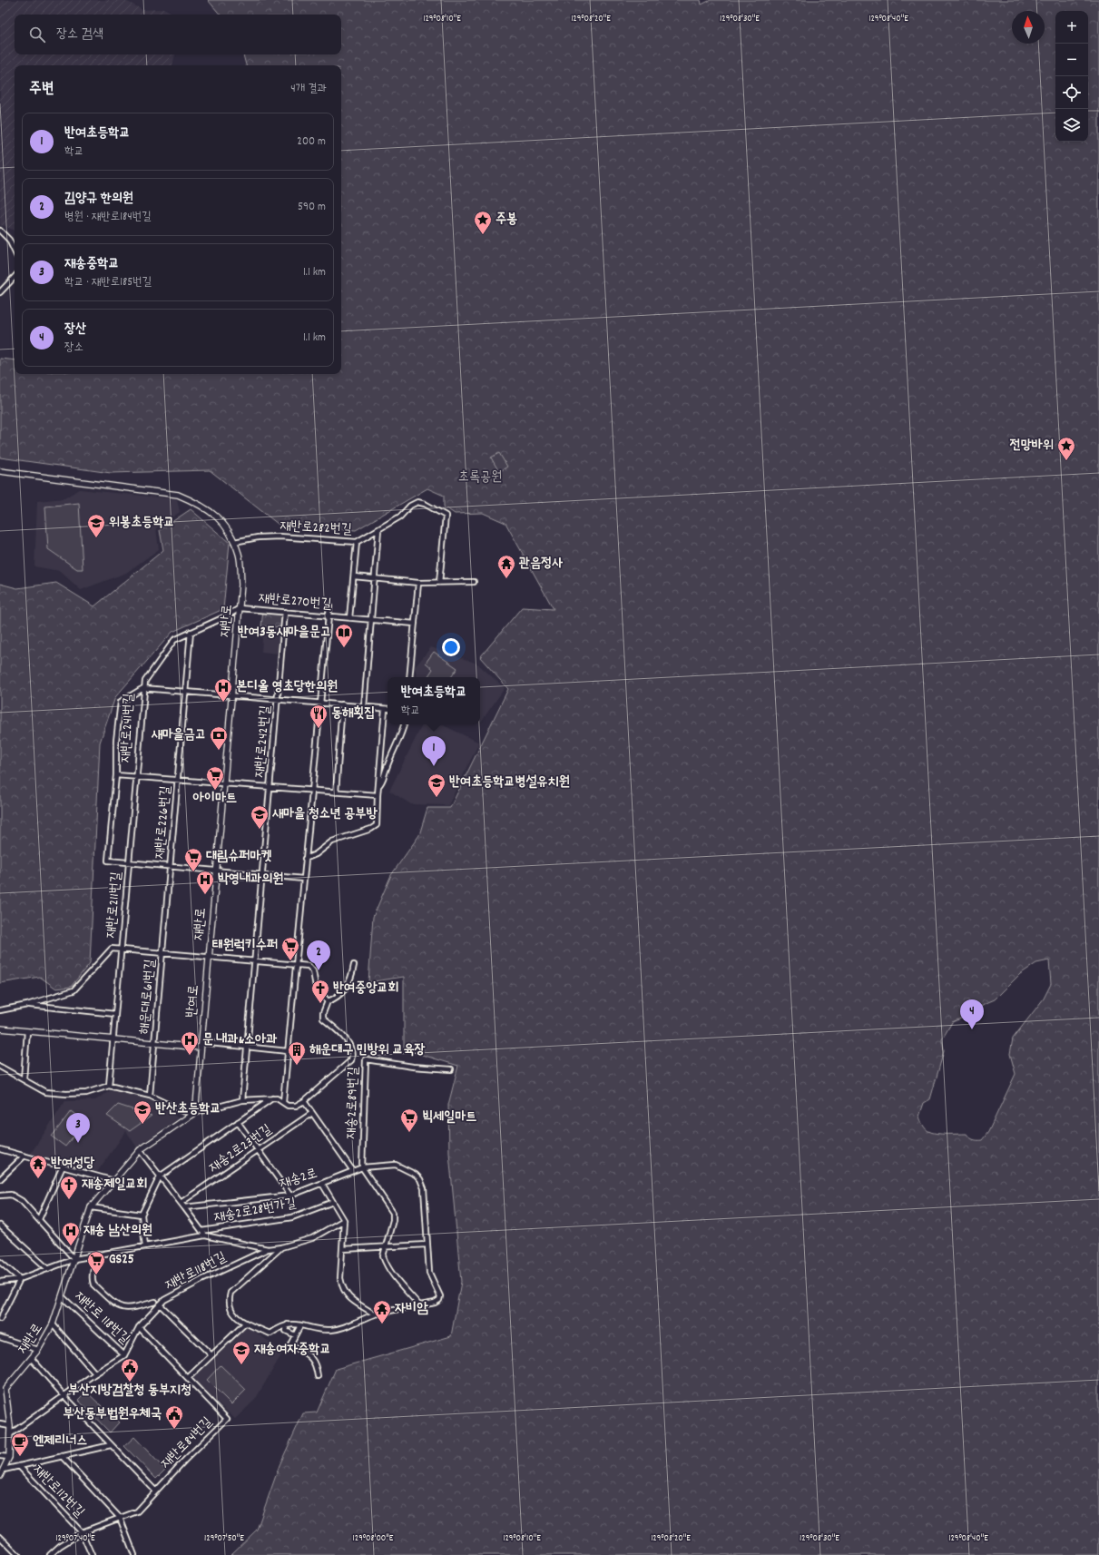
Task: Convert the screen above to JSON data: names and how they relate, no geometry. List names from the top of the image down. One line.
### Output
{"streets":{"main road":["재반로","해운대로61번길","반여로"],"street":["재반로282번길","재반로270번길","재반로241번길","재반로242번길","재반로226번길","재반로211번길","재송2로89번길","재송2로23번길","재송2로","재송2로28번가길","재반로118번길","재반로 118번길","재반로84번길","재반로112번길"]},"crossings":[["재반로282번길","재반로270번길"],["재반로282번길","재반로"],["재반로270번길","재반로"],["재반로270번길","재반로242번길"],["재반로","재반로241번길"],["재반로","재반로242번길"],["재반로","재반로226번길"],["재반로","재반로211번길"],["재반로","반여로"],["재반로","재반로 118번길"],["재반로","재반로112번길"],["재반로241번길","재반로242번길"],["재반로241번길","재반로226번길"],["재반로226번길","재반로211번길"],["재반로211번길","해운대로61번길"],["재반로211번길","반여로"],["해운대로61번길","반여로"],["재송2로89번길","재송2로"],["재반로118번길","재반로 118번길"],["재반로84번길","재반로112번길"]],"parks":["초록공원"],"places":{"place":["주봉","전망바위"],"school or university":["위봉초등학교","반여초등학교병설유치원","새마을 청소년 공부방","반산초등학교","재송여자중학교"],"temple":["관음정사","반여성당","자비암"],"library":["반여3동새마을문고"],"hospital":["본디올 영초당한의원","박영내과의원","문 내과&소아과","재송 남산의원"],"restaurant":["동해횟집"],"bank":["새마을금고"],"supermarket":["아이마트","대림슈퍼마켓","태원럭키수퍼","빅세일마트","GS25"],"church":["반여중앙교회","재송제일교회"],"building":["해운대구 민방위 교육장"],"public building":["부산지방검찰청 동부지청","부산동부법원우체국"],"cafe":["엔제리너스"]},"north":"top","page":{"map_buttons":["+","−"],"search":"장소 검색","heading":["주변","4개 결과"],"list":[{"mark":"1","name":"반여초등학교","note":"학교","value":"200 m"},{"mark":"2","name":"김양규 한의원","note":"병원 · 재반로184번길","value":"590 m"},{"mark":"3","name":"재송중학교","note":"학교 · 재반로185번길","value":"1.1 km"},{"mark":"4","name":"장산","note":"장소","value":"1.1 km"}],"popup":["반여초등학교","학교"],"pins":["1","2","4","3"]},"coordinates":["129°08'10\"E","129°08'20\"E","129°08'30\"E","129°08'40\"E","129°07'40\"E","129°07'50\"E","129°08'00\"E"]}
